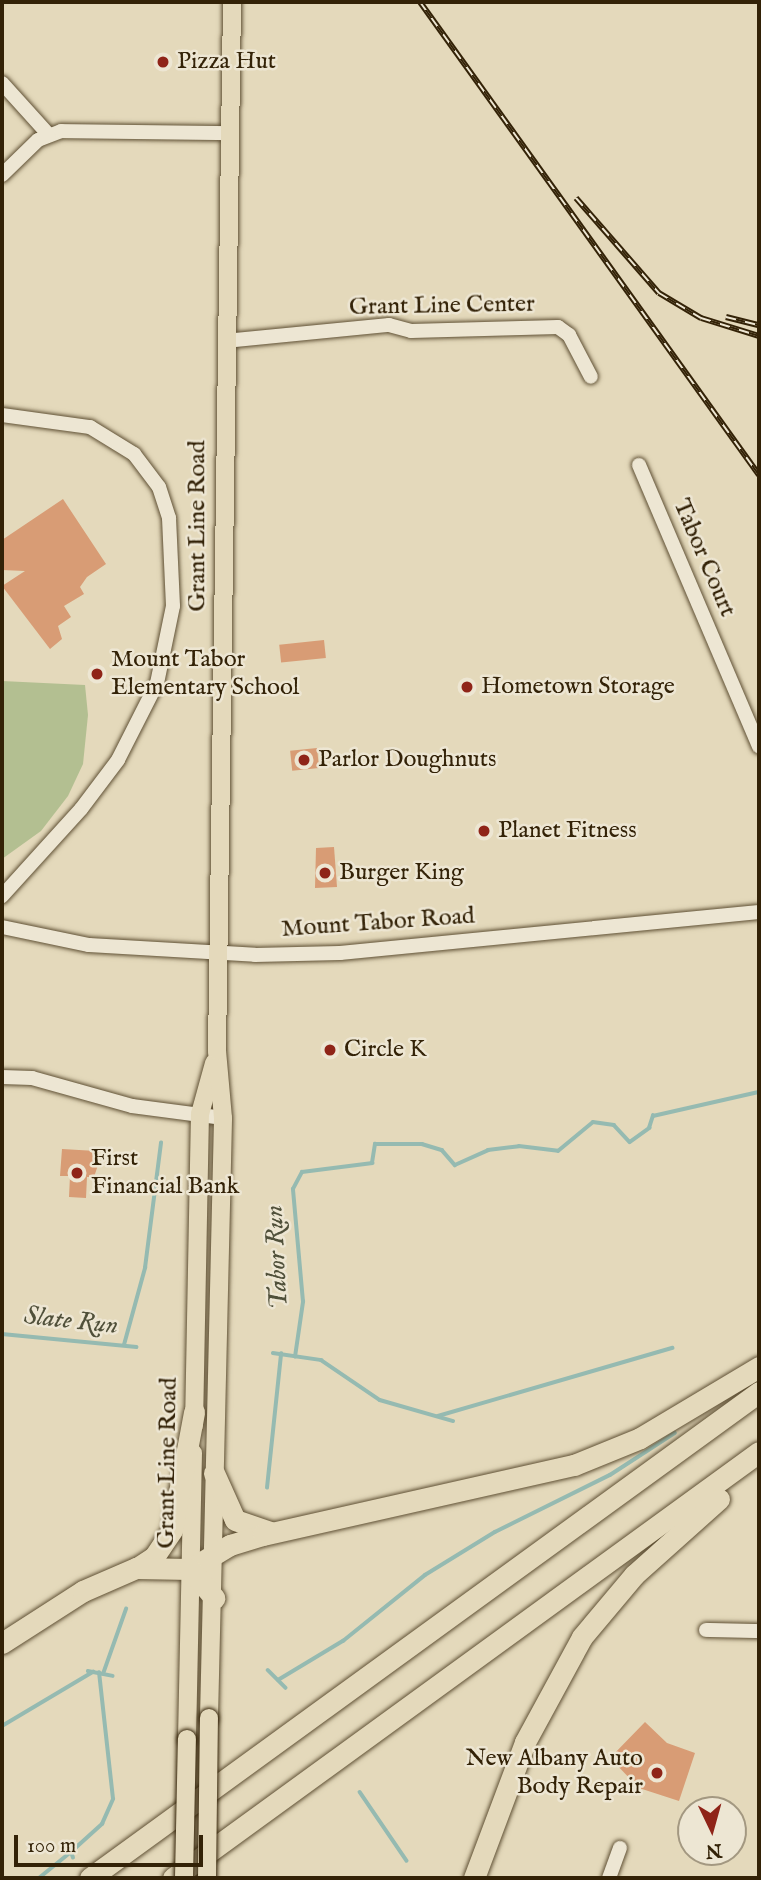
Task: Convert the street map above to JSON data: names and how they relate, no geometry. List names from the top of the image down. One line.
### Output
{"streets":{"main road":["Grant Line Road"],"street":["Grant Line Center","Tabor Court","Mount Tabor Road"]},"crossings":[["Grant Line Center","Grant Line Road"],["Grant Line Road","Mount Tabor Road"]],"water":["Tabor Run","Slate Run"],"places":["Pizza Hut","Mount Tabor Elementary School","Hometown Storage","Parlor Doughnuts","Planet Fitness","Burger King","Circle K","First Financial Bank","New Albany Auto Body Repair"],"scale_bar":"100 m","north":"bottom"}
